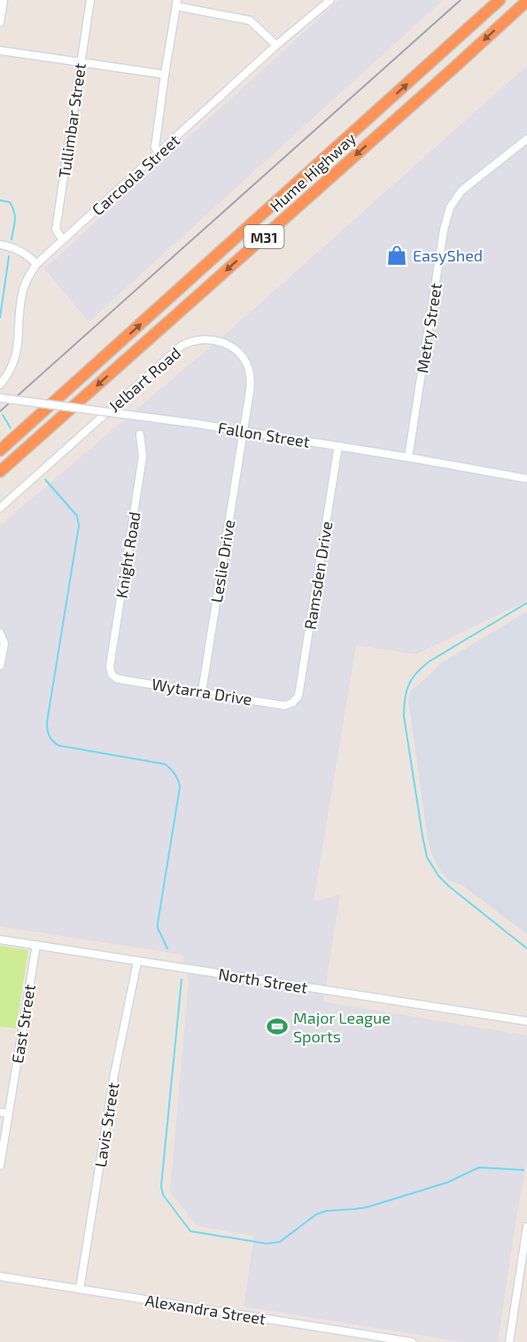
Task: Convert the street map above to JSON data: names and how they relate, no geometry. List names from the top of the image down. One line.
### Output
{"streets":{"highway":["Hume Highway","M31"],"street":["Tullimbar Street","Carcoola Street","Metry Street","Jelbart Road","Fallon Street","Knight Road","Leslie Drive","Ramsden Drive","Wytarra Drive","North Street","East Street","Lavis Street","Alexandra Street"]},"crossings":[["Tullimbar Street","Carcoola Street"],["Metry Street","Fallon Street"],["Jelbart Road","Fallon Street"],["Jelbart Road","Leslie Drive"],["Fallon Street","Leslie Drive"],["Fallon Street","Ramsden Drive"],["Knight Road","Wytarra Drive"],["Leslie Drive","Wytarra Drive"],["Ramsden Drive","Wytarra Drive"],["North Street","East Street"],["North Street","Lavis Street"],["Lavis Street","Alexandra Street"]],"places":{"shop":["EasyShed"],"sports":["Major League Sports"]}}
